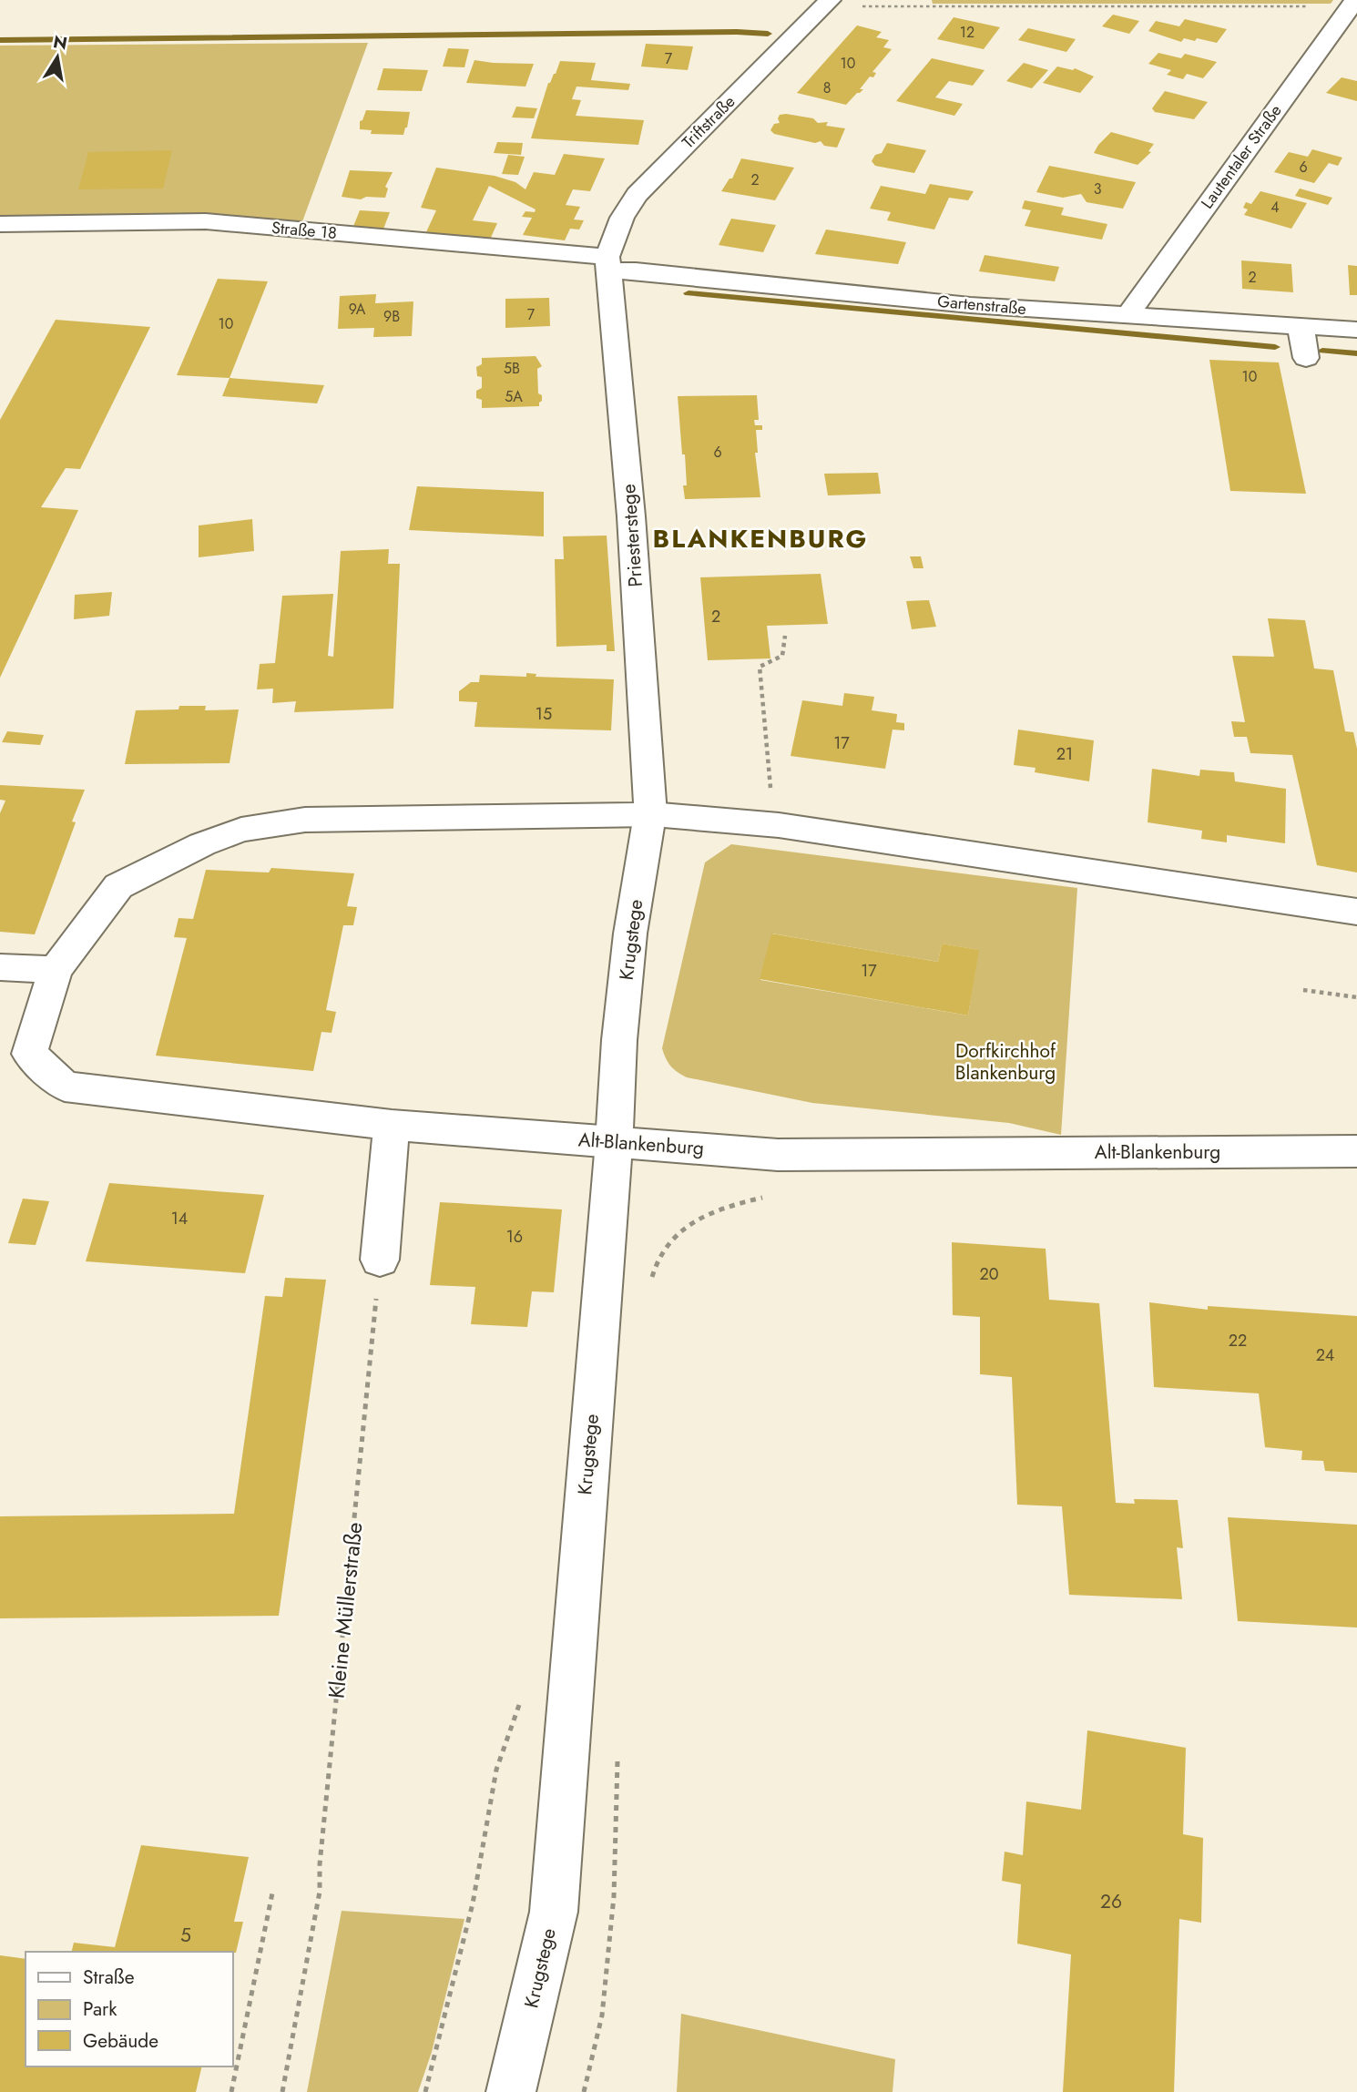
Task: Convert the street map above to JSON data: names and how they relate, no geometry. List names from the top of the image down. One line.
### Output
{"streets":{"street":["Triftstraße","Lautentaler Straße","Straße 18","Gartenstraße","Priesterstege","Krugstege","Alt-Blankenburg"],"path":["Kleine Müllerstraße"]},"crossings":[["Triftstraße","Straße 18"],["Triftstraße","Gartenstraße"],["Triftstraße","Priesterstege"],["Lautentaler Straße","Gartenstraße"],["Straße 18","Gartenstraße"],["Straße 18","Priesterstege"],["Gartenstraße","Priesterstege"],["Priesterstege","Krugstege"],["Priesterstege","Alt-Blankenburg"],["Krugstege","Alt-Blankenburg"]],"districts":["BLANKENBURG"],"parks":["Dorfkirchhof Blankenburg"],"house_numbers":["12","7","10","8","6","2","3","4","2","9A","7","9B","10","5B","10","5A","6","2","15","17","21","17","14","16","20","22","24","26","5"],"legend":["Straße","Park","Gebäude"],"north":"top"}
